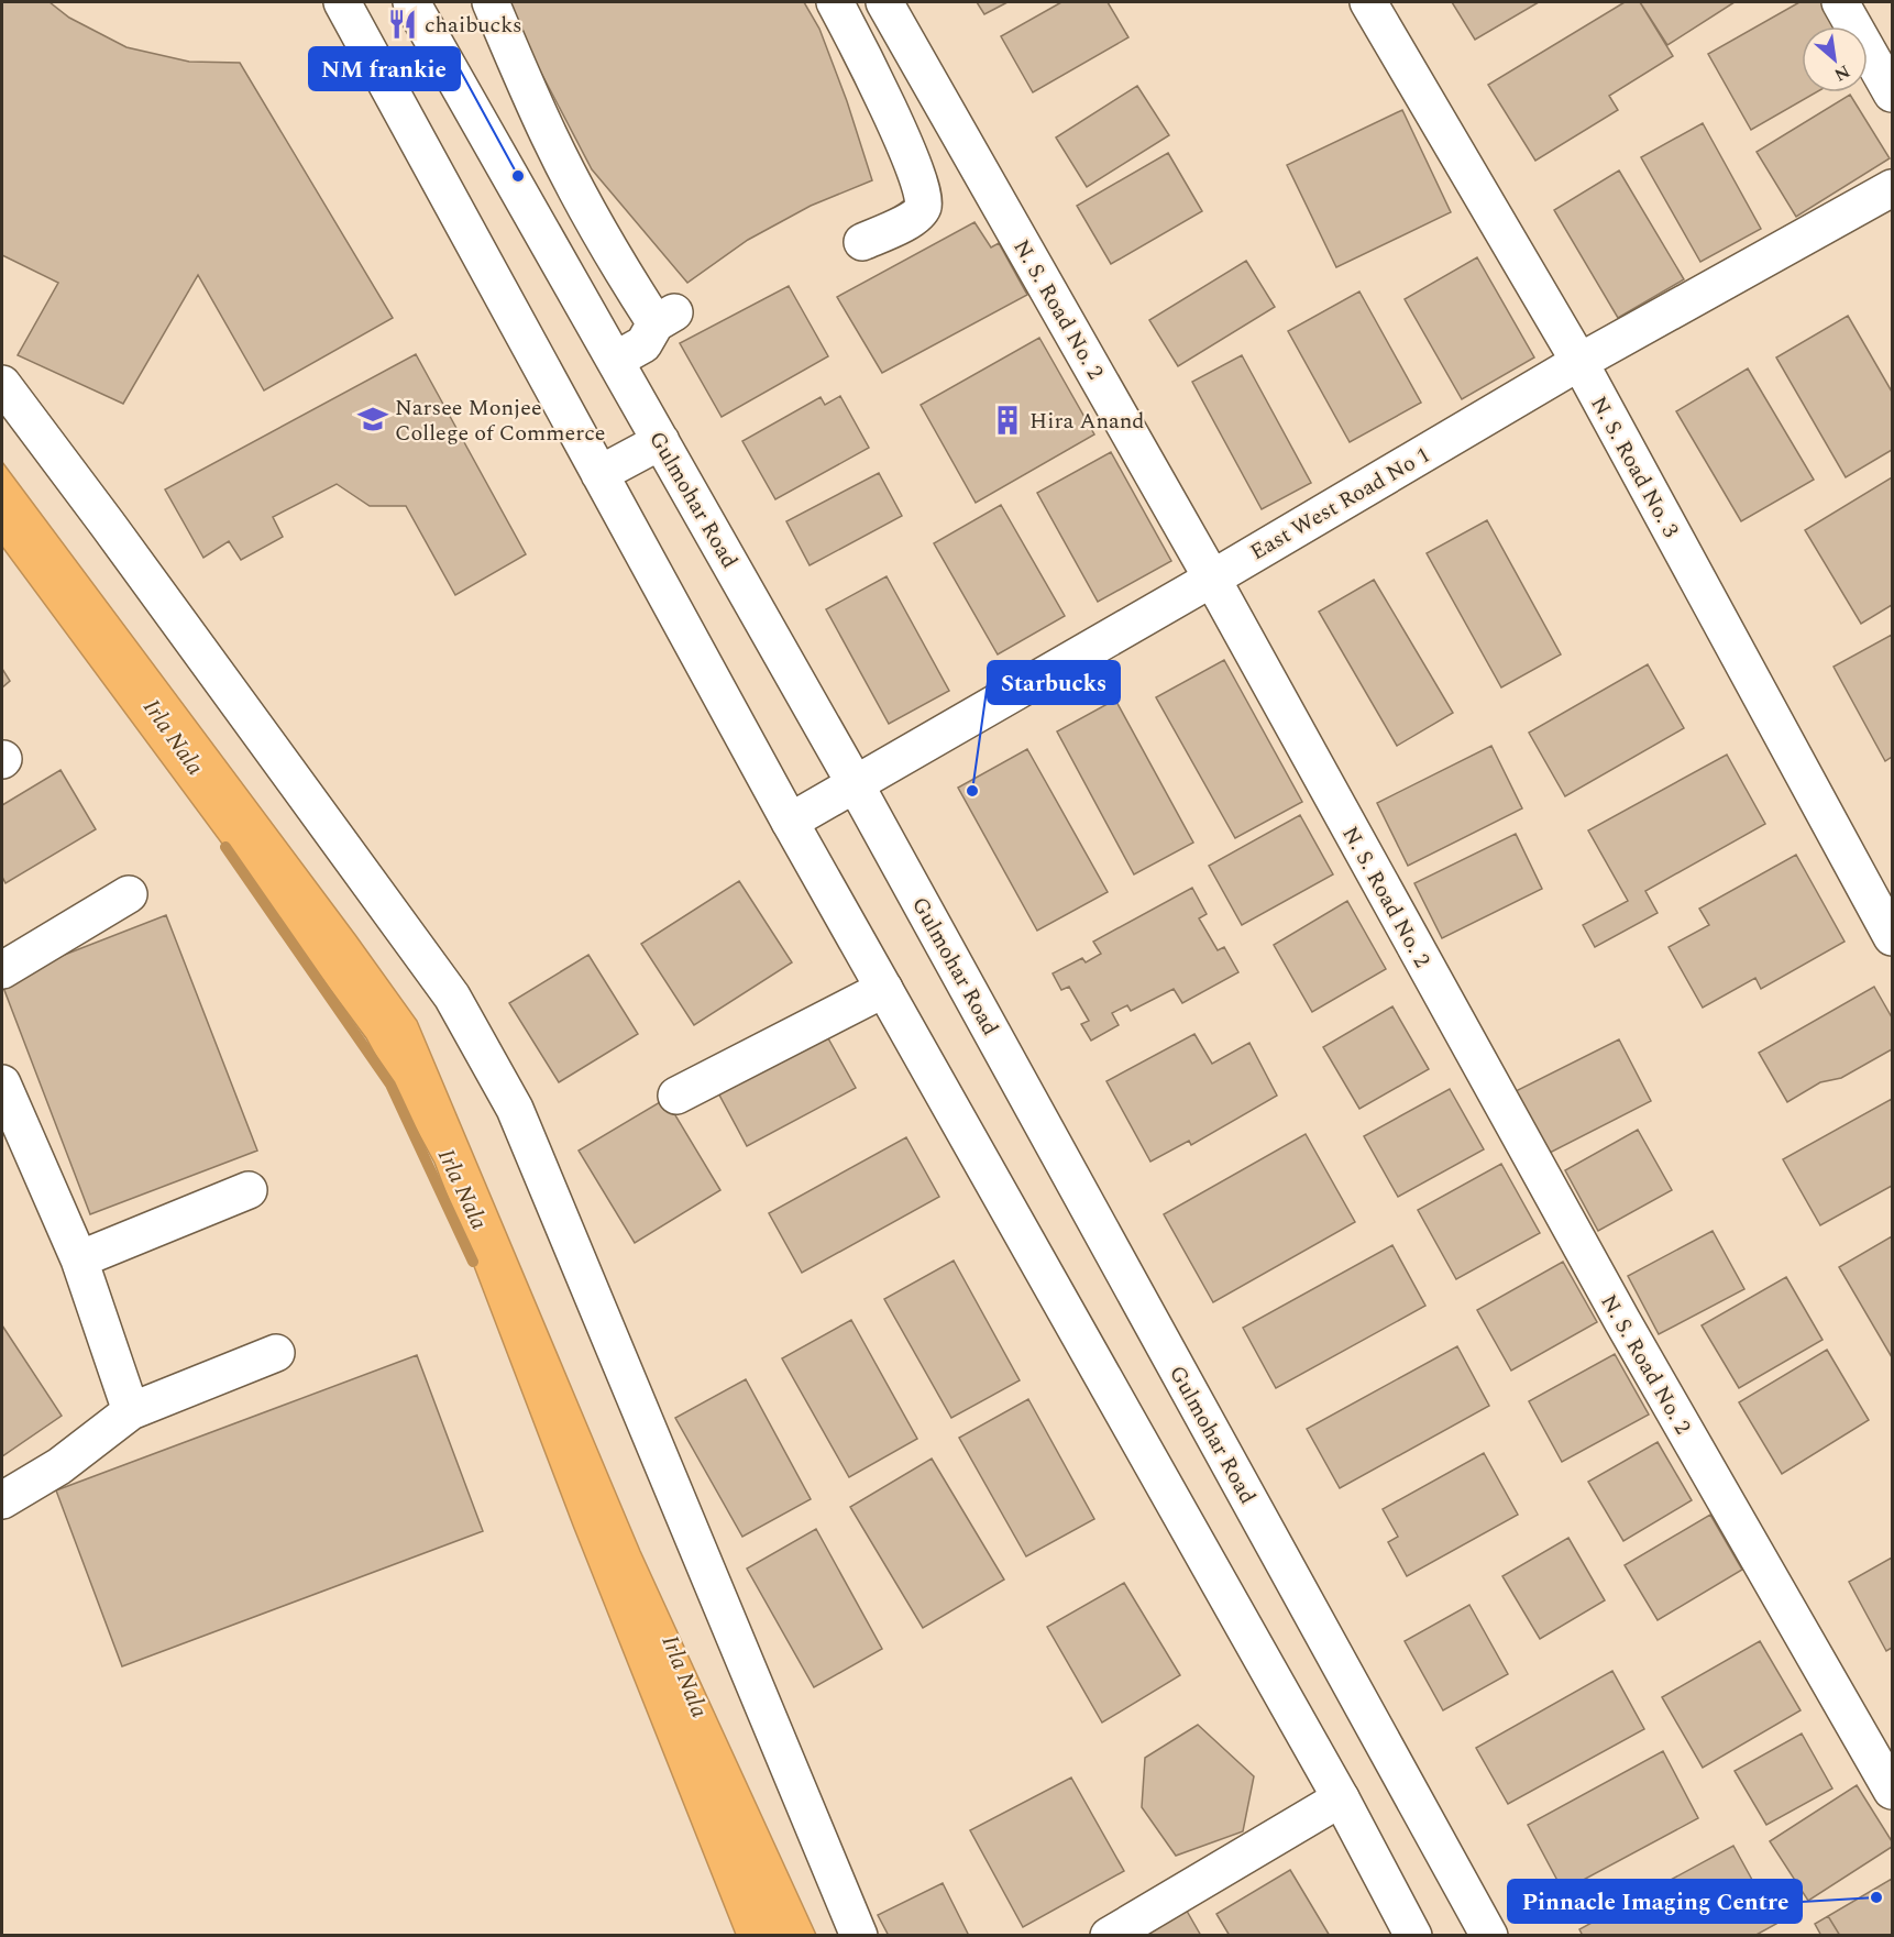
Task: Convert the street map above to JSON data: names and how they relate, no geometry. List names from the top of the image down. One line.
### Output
{"streets":{"street":["N. S. Road No. 2","N. S. Road No. 3","Gulmohar Road","East West Road No 1"]},"crossings":[["N. S. Road No. 2","East West Road No 1"],["N. S. Road No. 3","East West Road No 1"],["Gulmohar Road","East West Road No 1"]],"water":["Irla Nala"],"places":{"restaurant":["chaibucks"],"other":["NM frankie","Starbucks","Pinnacle Imaging Centre"],"school or university":["Narsee Monjee College of Commerce"],"building":["Hira Anand"]},"north":"bottom right"}
